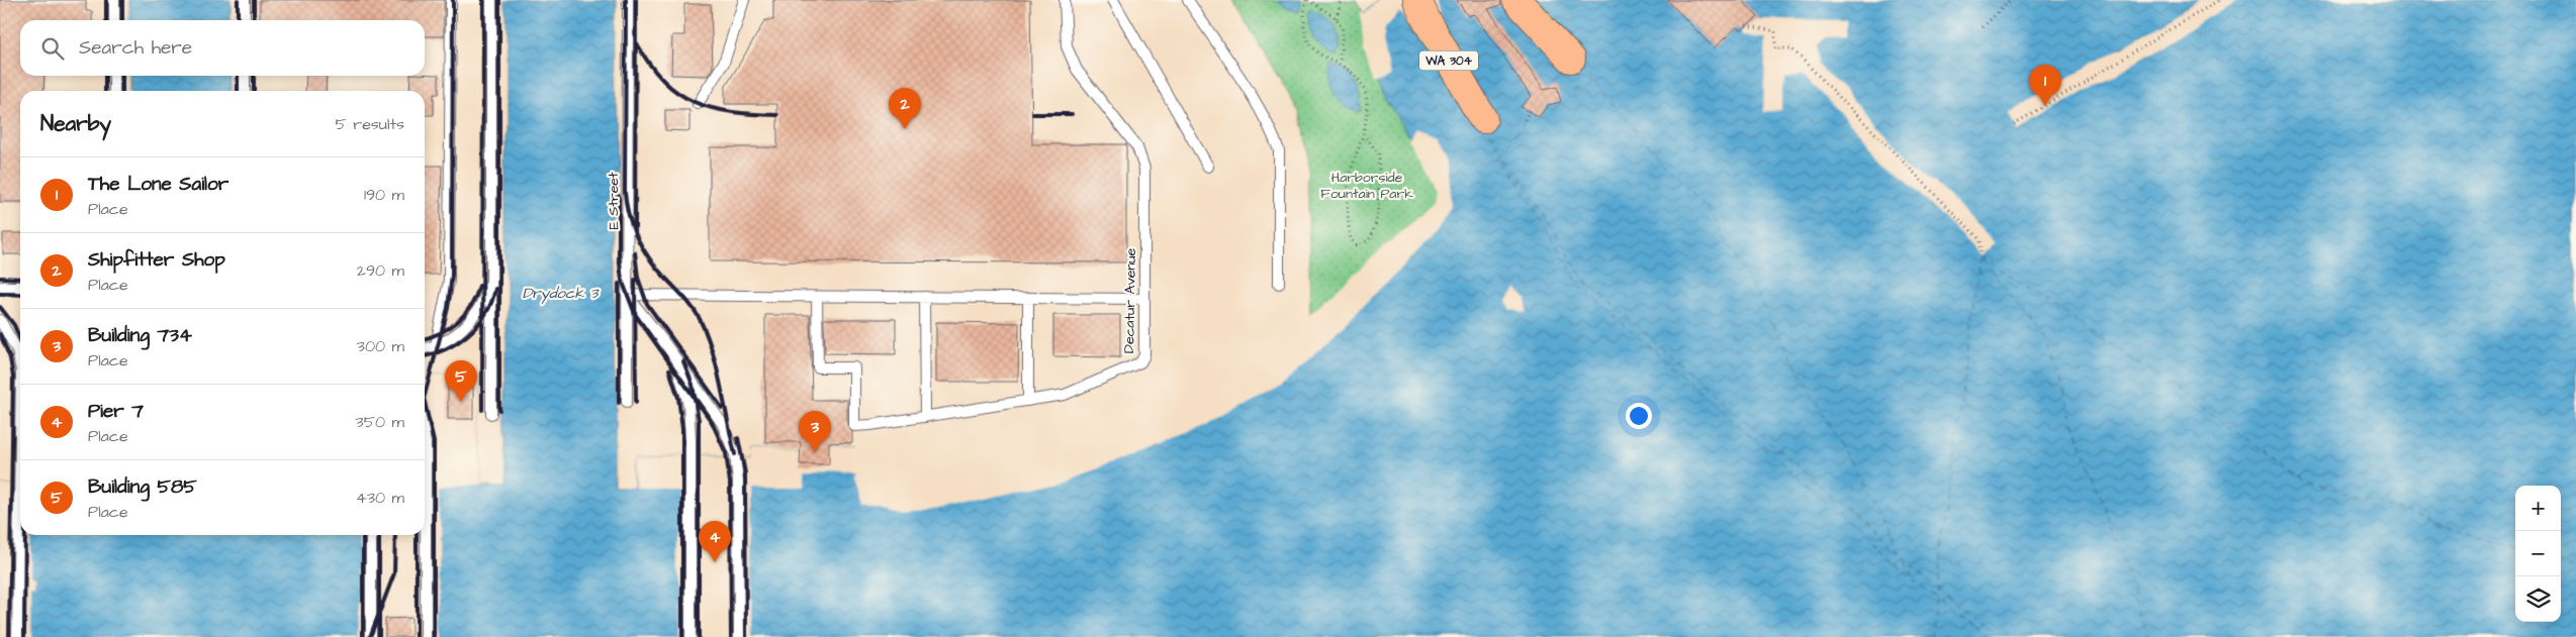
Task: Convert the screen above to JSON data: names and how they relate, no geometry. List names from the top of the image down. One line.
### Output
{"streets":{"highway":["WA 304"],"lane":["E Street","Decatur Avenue"]},"water":["Drydock 3"],"parks":["Harborside Fountain Park"],"page":{"search":"Search here","pins":["1","2","5","3","4"],"heading":["Nearby","5 results"],"list":[{"mark":"1","name":"The Lone Sailor","note":"Place","value":"190 m"},{"mark":"2","name":"Shipfitter Shop","note":"Place","value":"290 m"},{"mark":"3","name":"Building 734","note":"Place","value":"300 m"},{"mark":"4","name":"Pier 7","note":"Place","value":"350 m"},{"mark":"5","name":"Building 585","note":"Place","value":"430 m"}],"map_buttons":["+","−"]}}
